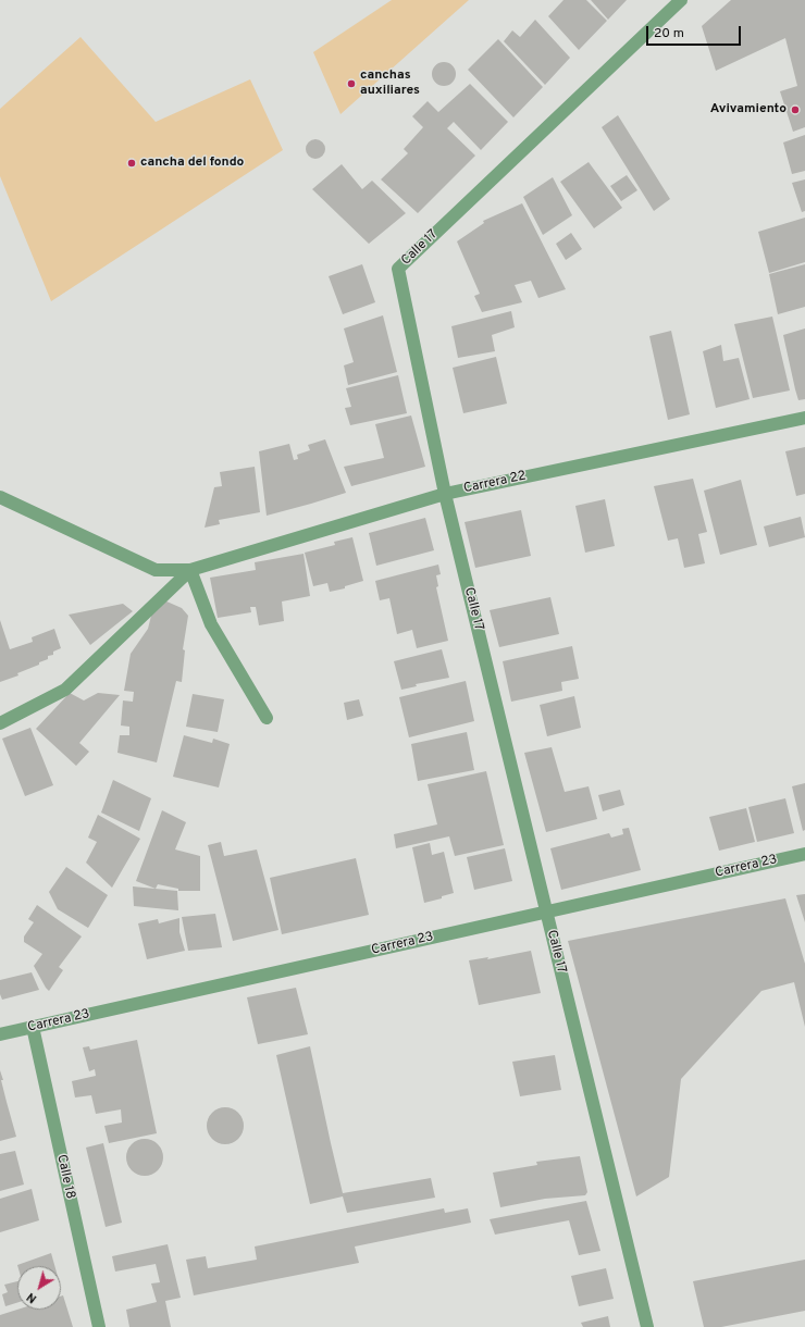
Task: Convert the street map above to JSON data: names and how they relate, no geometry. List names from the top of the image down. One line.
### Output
{"streets":{"street":["Calle 17","Carrera 22","Carrera 23","Calle 18"]},"crossings":[["Calle 17","Carrera 22"],["Calle 17","Carrera 23"],["Carrera 23","Calle 18"]],"places":["canchas auxiliares","Avivamiento","cancha del fondo"],"scale_bar":"20 m","north":"bottom left"}
